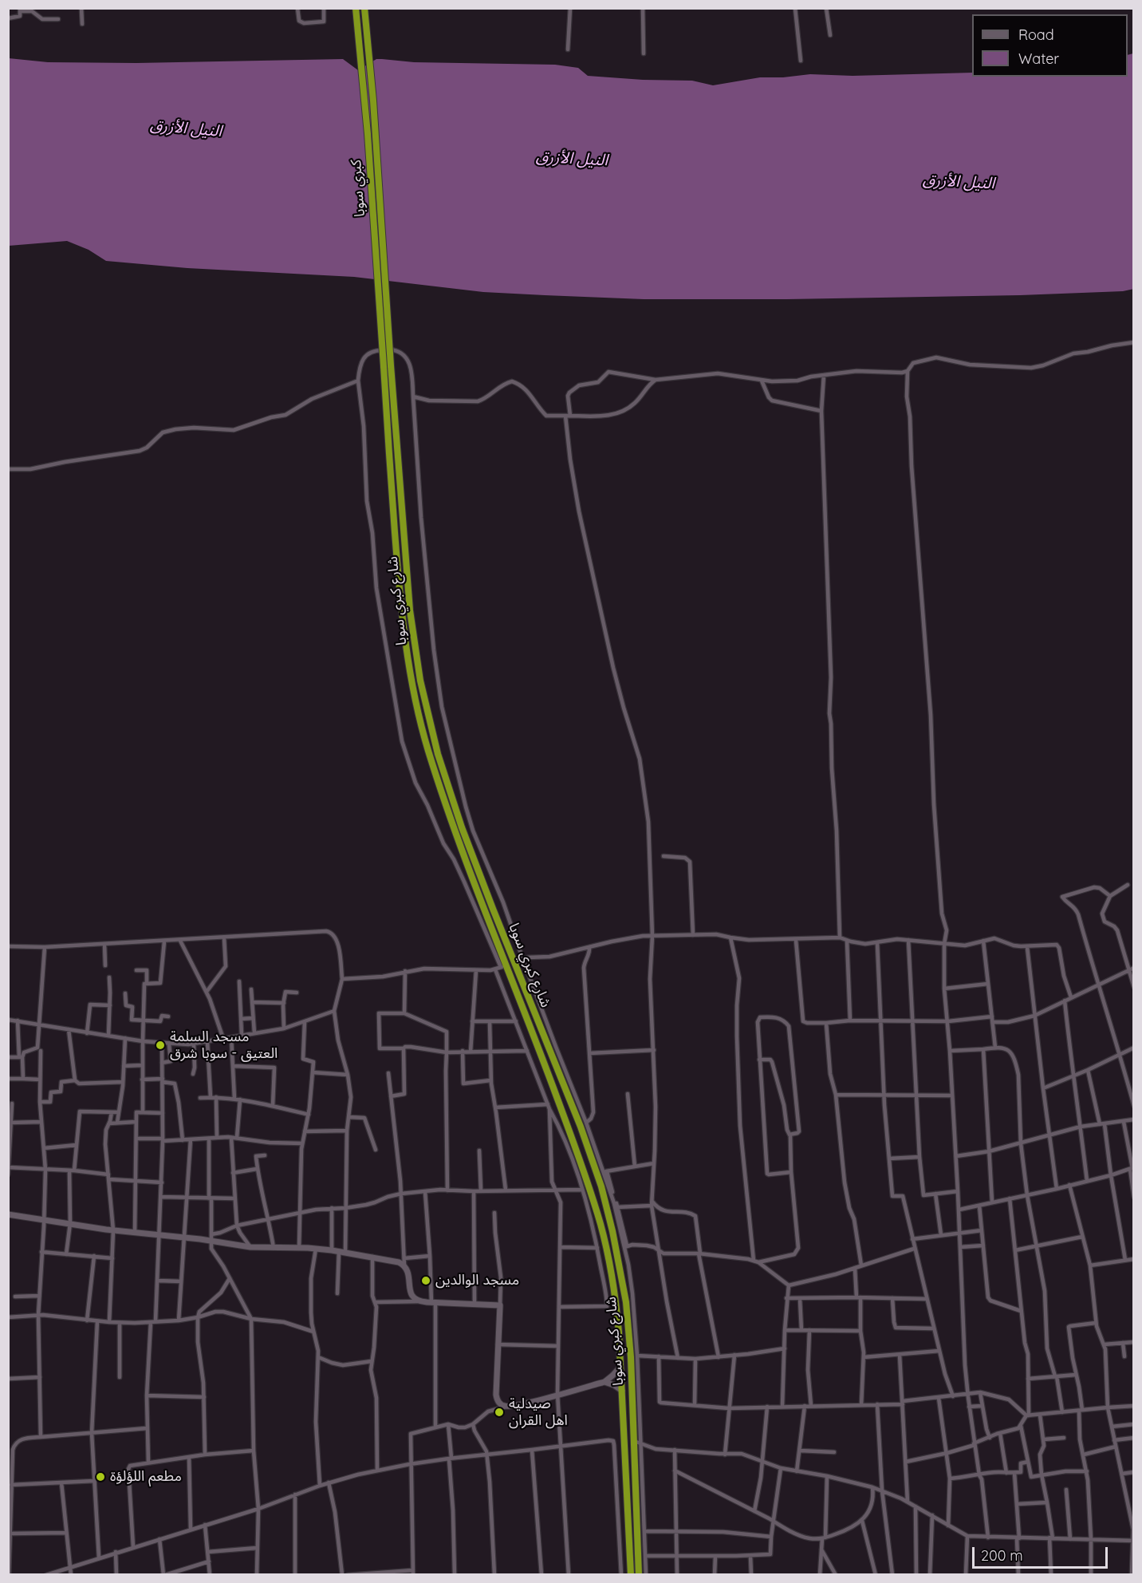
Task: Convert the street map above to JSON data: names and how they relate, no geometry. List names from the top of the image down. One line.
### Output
{"streets":{"highway":["كبري سوبا","شارع كبري سوبا"]},"crossings":[["كبري سوبا","شارع كبري سوبا"]],"water":["النيل الأزرق"],"places":["مسجد السلمة العتيق - سوبا شرق","مسجد الوالدين","صيدلية اهل القران","مطعم اللؤلؤة"],"legend":["Road","Water"],"scale_bar":"200 m"}
